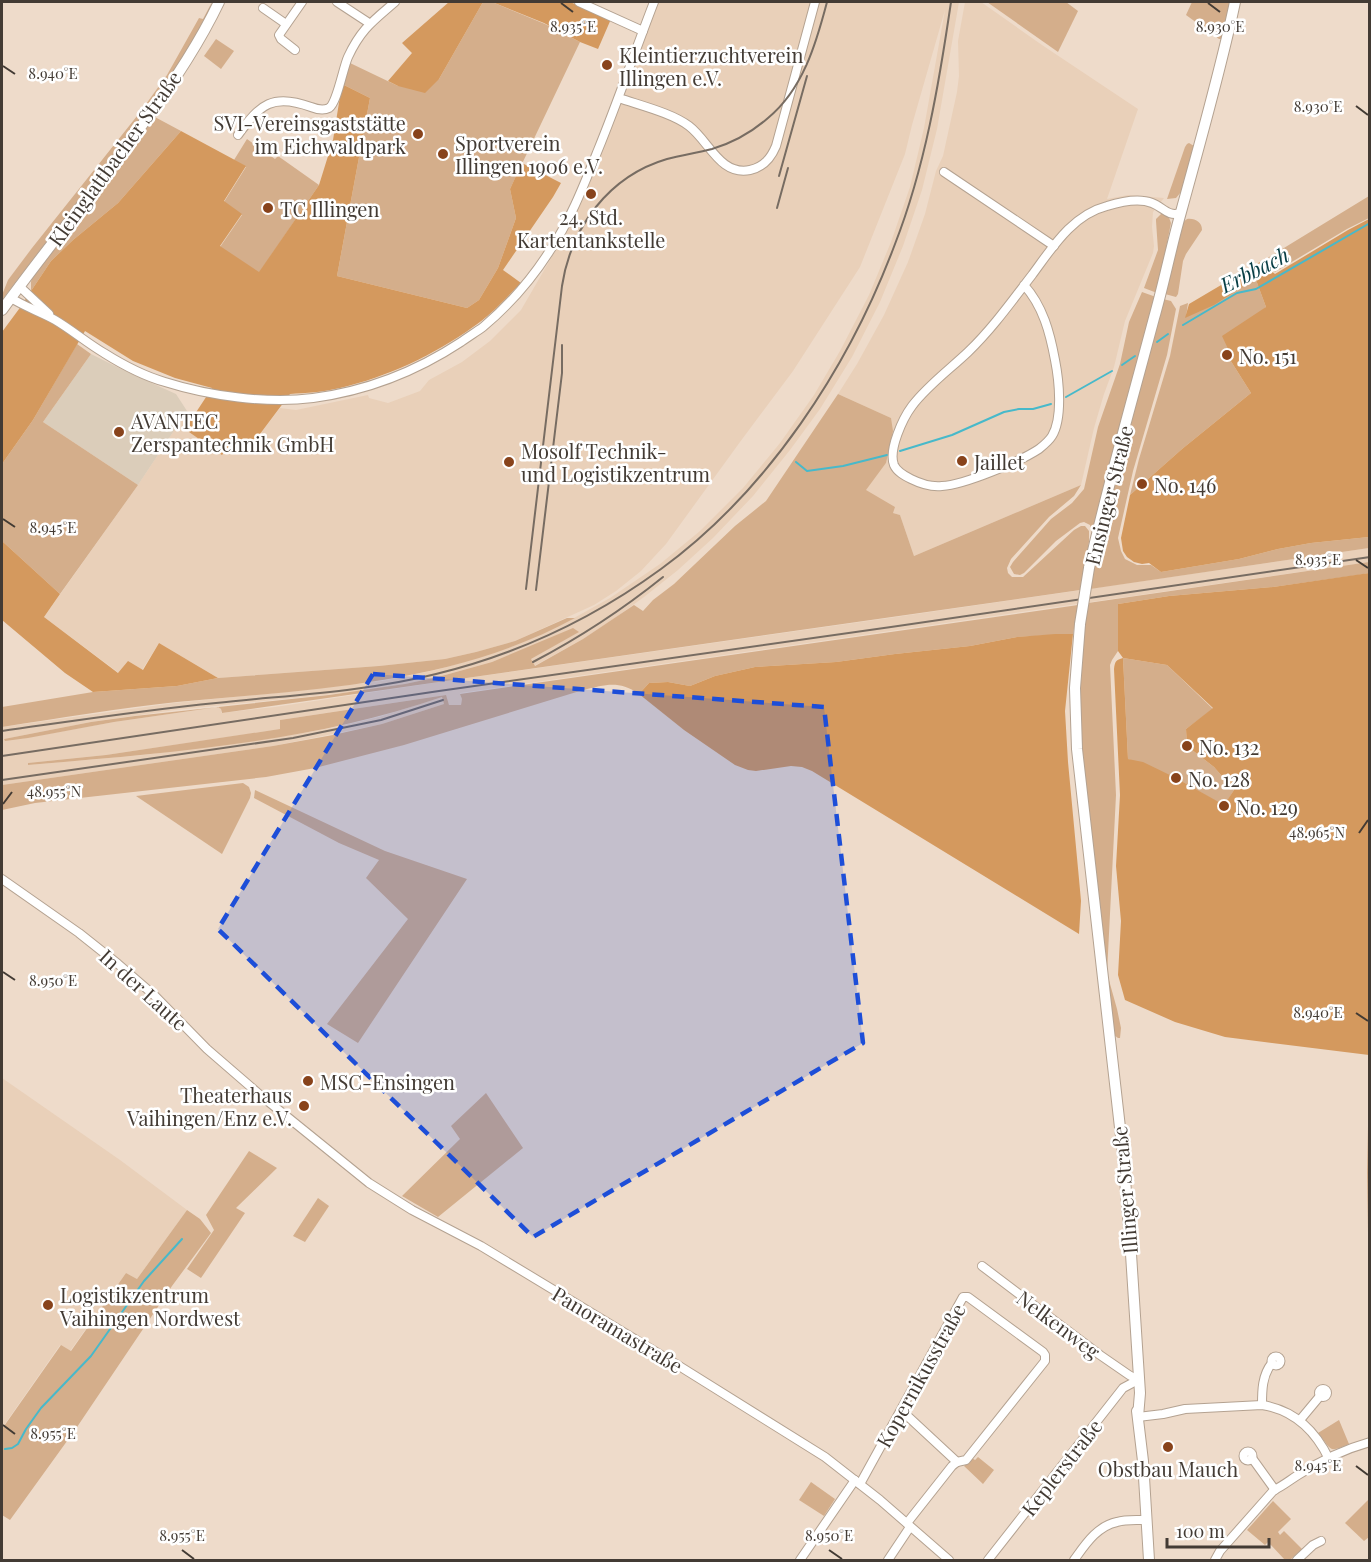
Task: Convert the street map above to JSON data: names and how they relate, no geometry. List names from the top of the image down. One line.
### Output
{"streets":{"street":["Kleinglattbacher Straße","Ensinger Straße","In der Laute","Illinger Straße","Nelkenweg","Panoramastraße","Kopernikusstraße","Keplerstraße"]},"crossings":[["Ensinger Straße","Illinger Straße"],["In der Laute","Panoramastraße"],["Illinger Straße","Nelkenweg"],["Illinger Straße","Keplerstraße"],["Nelkenweg","Keplerstraße"],["Panoramastraße","Kopernikusstraße"]],"water":["Erbbach"],"places":["Kleintierzuchtverein Illingen e.V.","SVI-Vereinsgaststätte im Eichwaldpark","Sportverein Illingen 1906 e.V.","24. Std. Kartentankstelle","TC Illingen","No. 151","AVANTEC Zerspantechnik GmbH","Jaillet","Mosolf Technik- und Logistikzentrum","No. 146","No. 132","No. 128","No. 129","MSC-Ensingen","Theaterhaus Vaihingen/Enz e.V.","Logistikzentrum Vaihingen Nordwest","Obstbau Mauch"],"scale_bar":"100 m","coordinates":["8.930°E","8.935°E","8.940°E","8.945°E","48.955°N","48.965°N","8.950°E","8.955°E"]}
